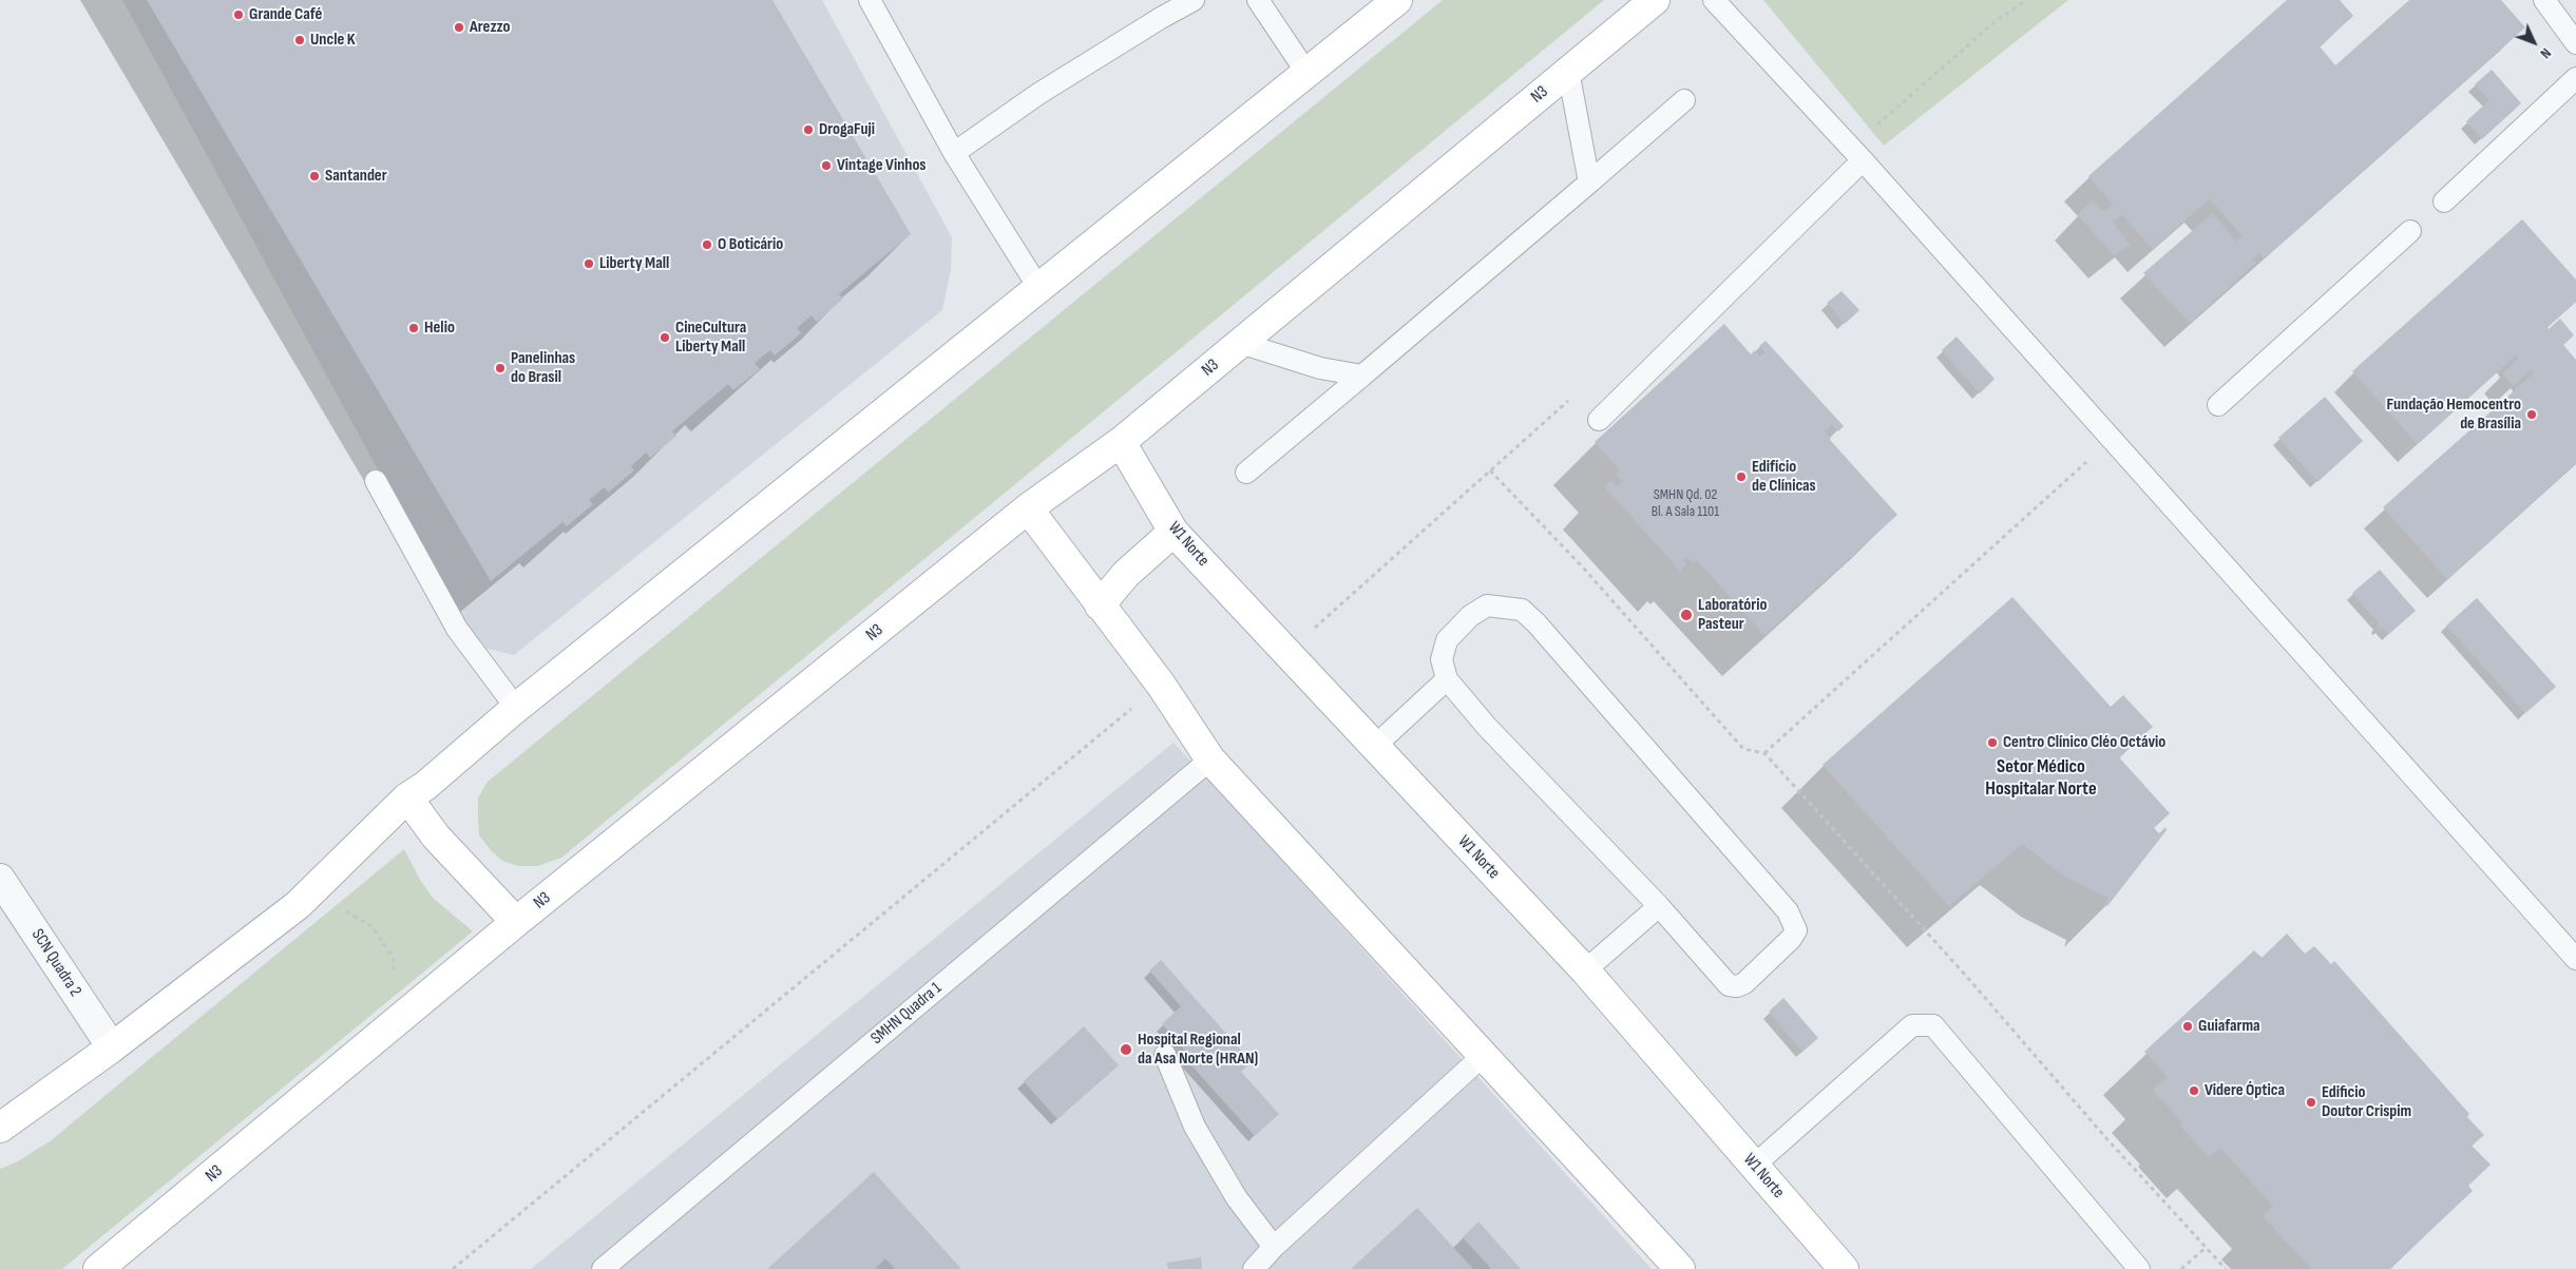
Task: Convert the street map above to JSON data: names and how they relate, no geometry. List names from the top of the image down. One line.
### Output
{"streets":{"main road":["N3","W1 Norte"],"street":["SCN Quadra 2"],"lane":["SMHN Quadra 1"]},"crossings":[["N3","W1 Norte"]],"districts":["Setor Médico Hospitalar Norte"],"places":["Grande Café","Arezzo","Uncle K","DrogaFuji","Vintage Vinhos","Santander","O Boticário","Liberty Mall","Helio","CineCultura Liberty Mall","Panelinhas do Brasil","Fundação Hemocentro de Brasília","Edifício de Clínicas","Laboratório Pasteur","Centro Clínico Cléo Octávio","Guiafarma","Hospital Regional da Asa Norte (HRAN)","Videre Óptica","Edificio Doutor Crispim"],"house_numbers":["SMHN Qd. 02 Bl. A Sala 1101"],"north":"bottom right"}
